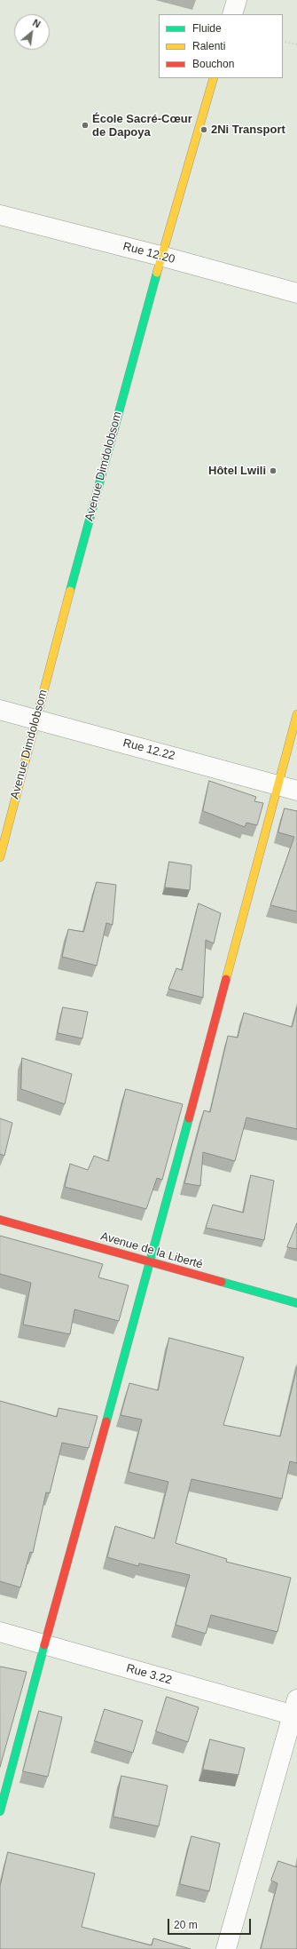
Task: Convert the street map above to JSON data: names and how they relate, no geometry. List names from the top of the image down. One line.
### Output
{"streets":{"street":["Rue 12.20","Avenue Dimdolobsom","Rue 12.22","Avenue de la Liberté","Rue 3.22"]},"crossings":[["Rue 12.20","Avenue Dimdolobsom"],["Avenue Dimdolobsom","Rue 12.22"]],"places":["École Sacré-Cœur de Dapoya","2Ni Transport","Hôtel Lwili"],"legend":["Fluide","Ralenti","Bouchon"],"scale_bar":"20 m","north":"top right"}
